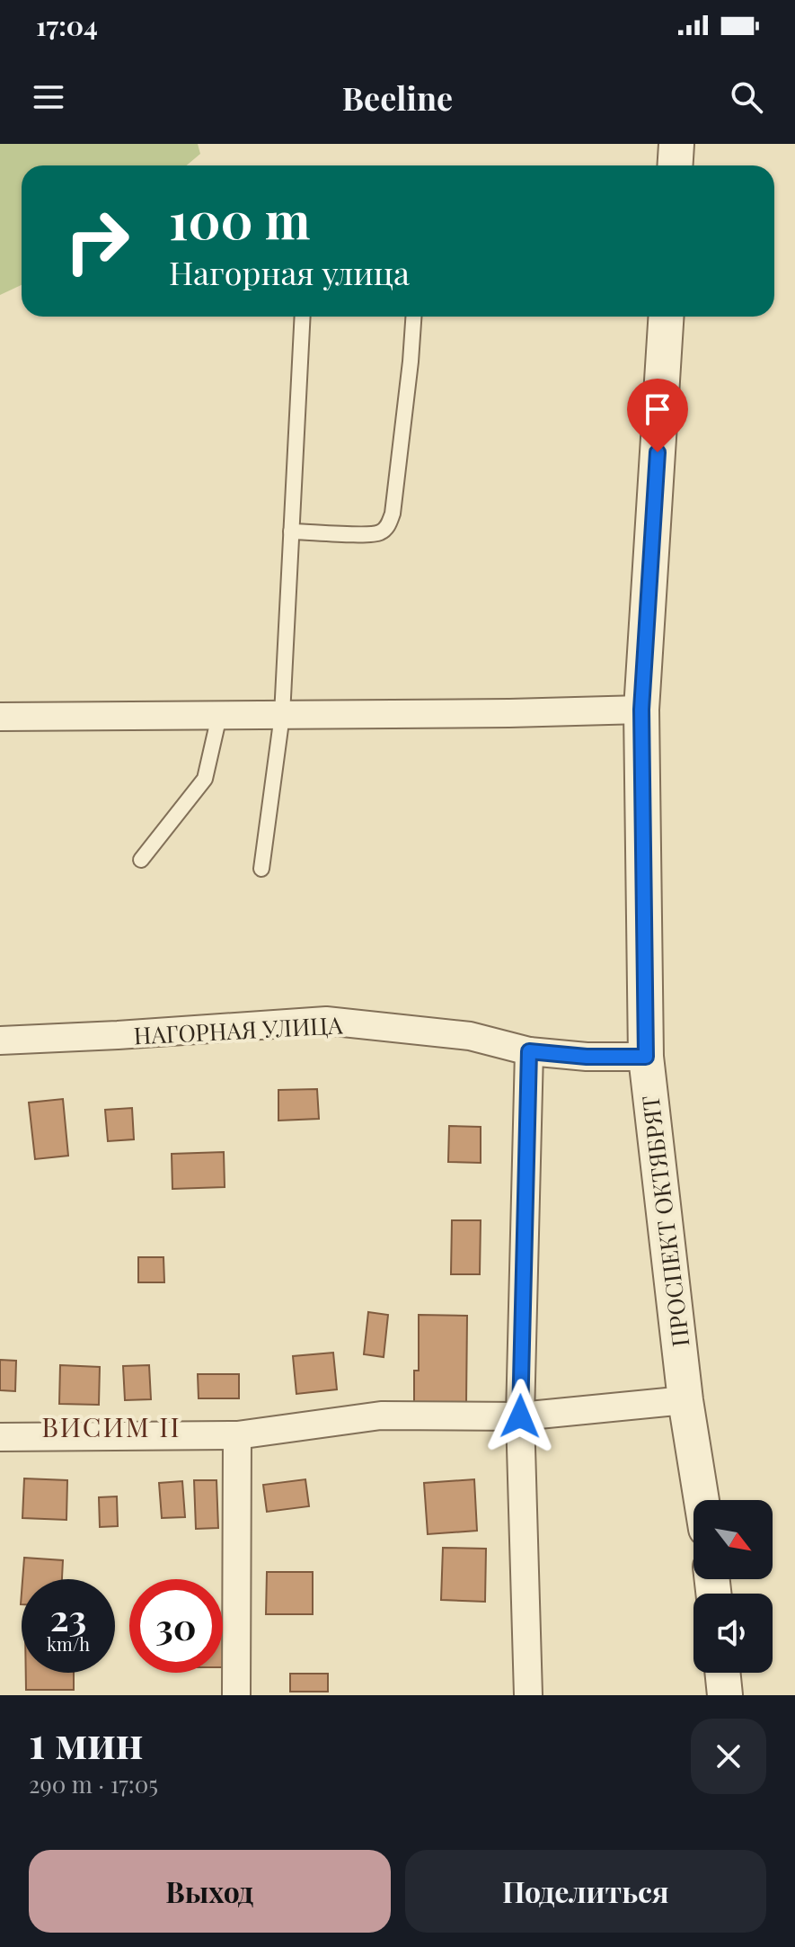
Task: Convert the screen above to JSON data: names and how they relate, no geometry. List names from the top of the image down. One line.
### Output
{"streets":{"street":["НАГОРНАЯ УЛИЦА","ПРОСПЕКТ ОКТЯБРЯТ"]},"crossings":[["НАГОРНАЯ УЛИЦА","ПРОСПЕКТ ОКТЯБРЯТ"]],"districts":["ВИСИМ II"],"north":"bottom right","page":{"status":"17:04","header":"Beeline","turn":["100 m","Нагорная улица"],"speed":"23 km/h","limit":"30","heading":["1 мин","290 m · 17:05"],"buttons":["Выход","Поделиться"]}}
